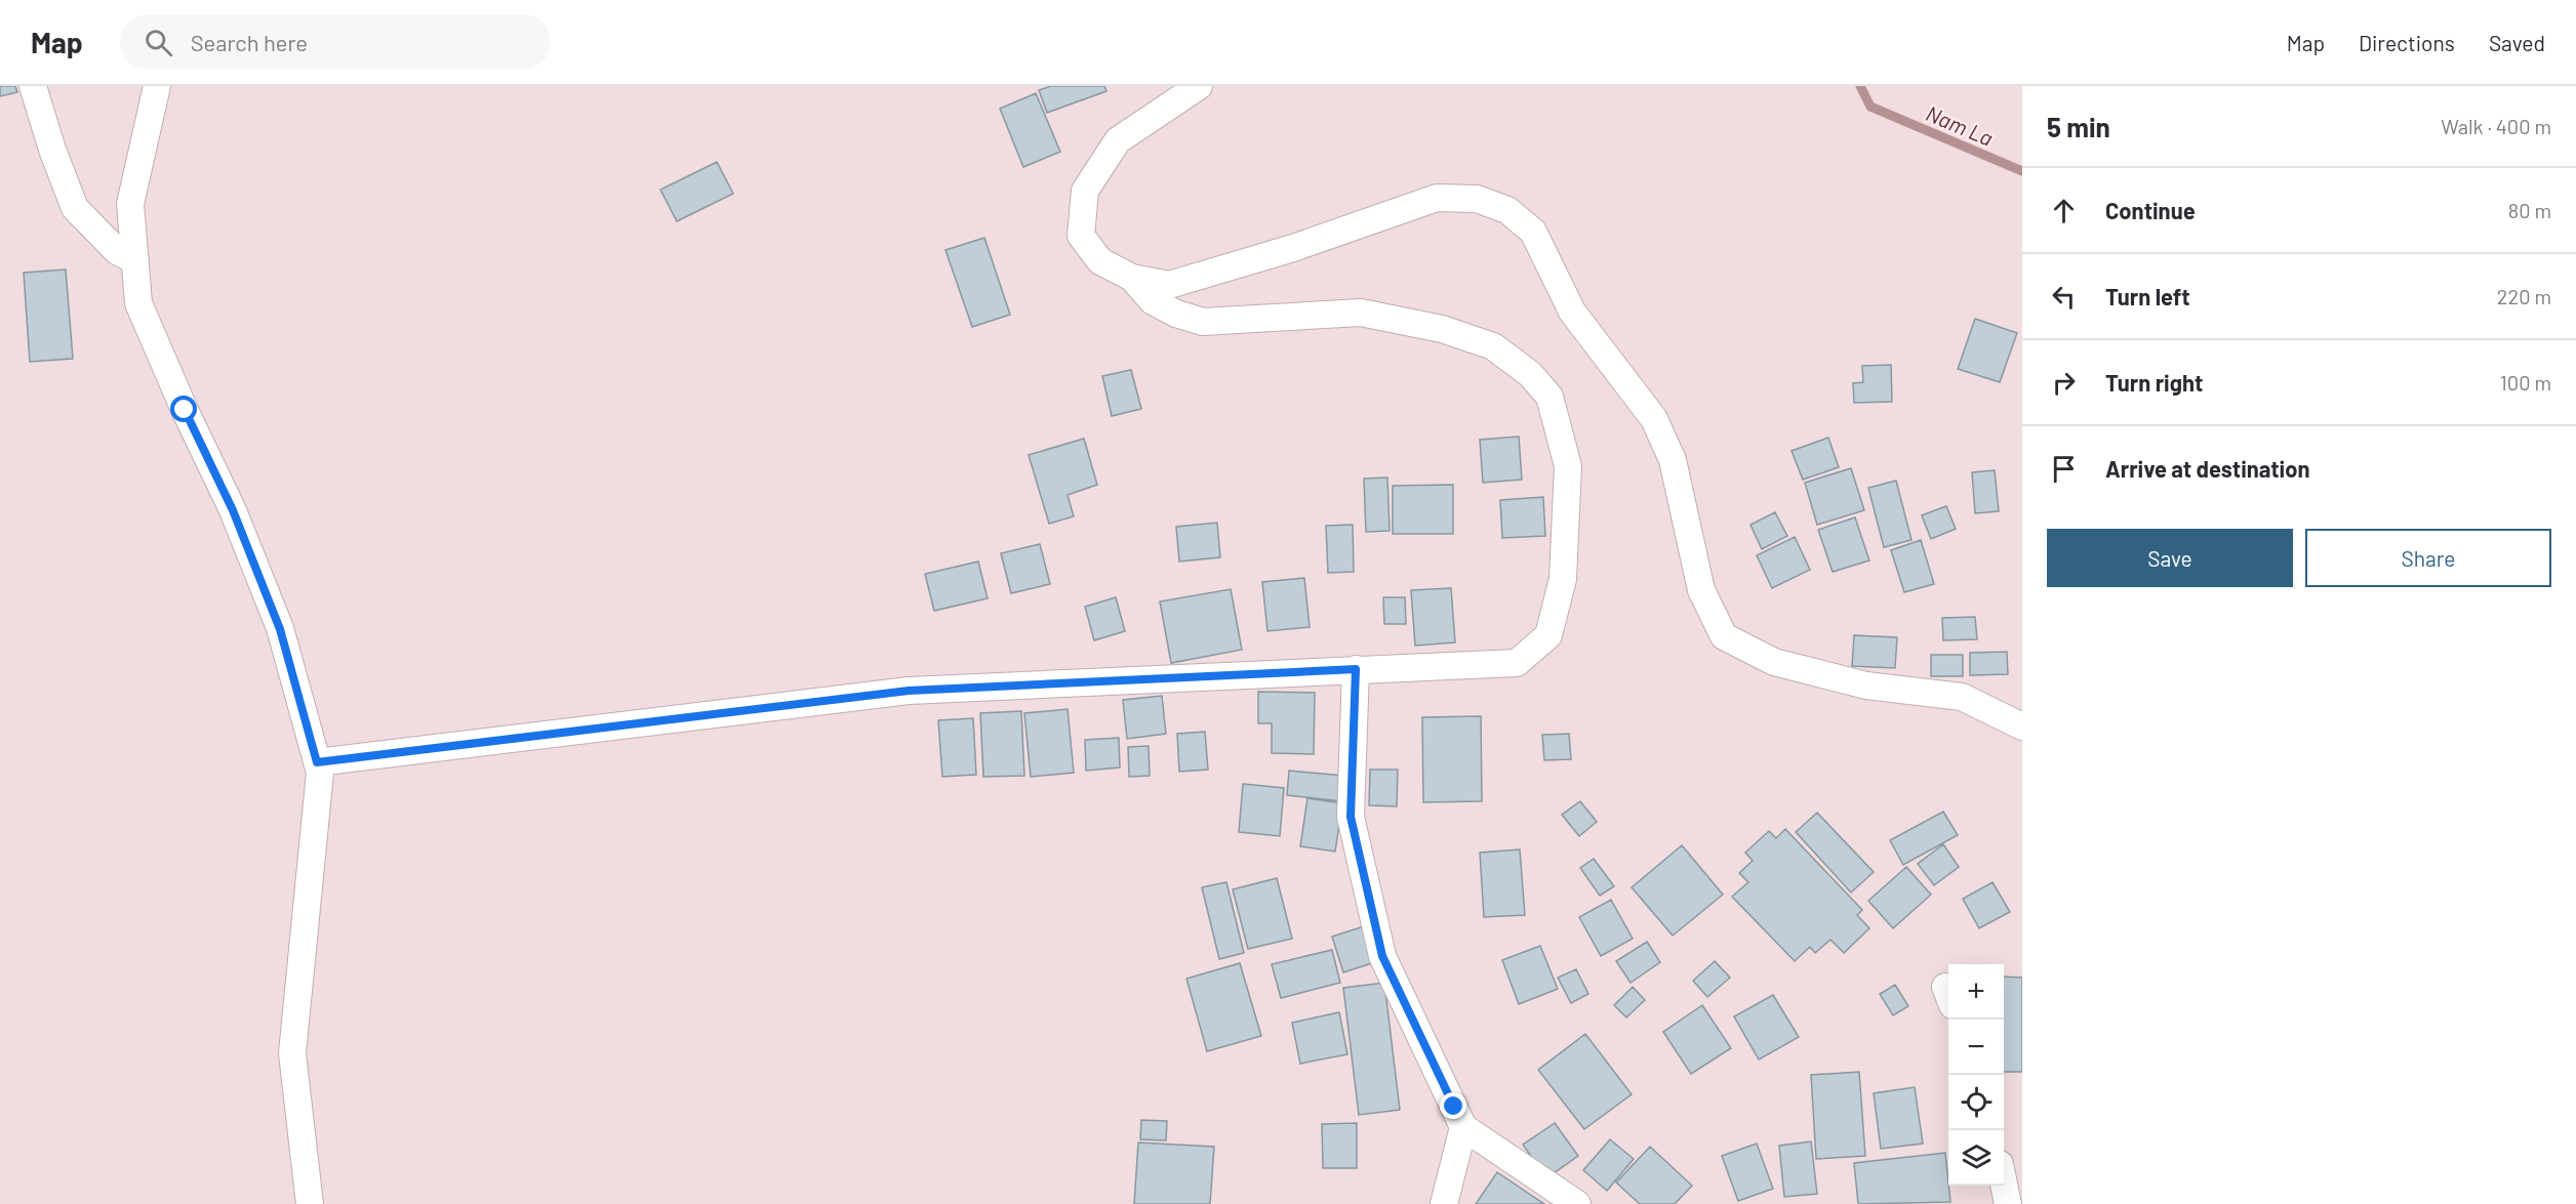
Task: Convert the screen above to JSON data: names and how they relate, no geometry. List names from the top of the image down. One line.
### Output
{"water":["Nam La"],"page":{"header":"Map","search":"Search here","nav":["Map","Directions","Saved"],"heading":["5 min","Walk · 400 m"],"list":[["Continue","80 m"],["Turn left","220 m"],["Turn right","100 m"],"Arrive at destination"],"buttons":["Save","Share"],"map_buttons":["+","−"]}}
